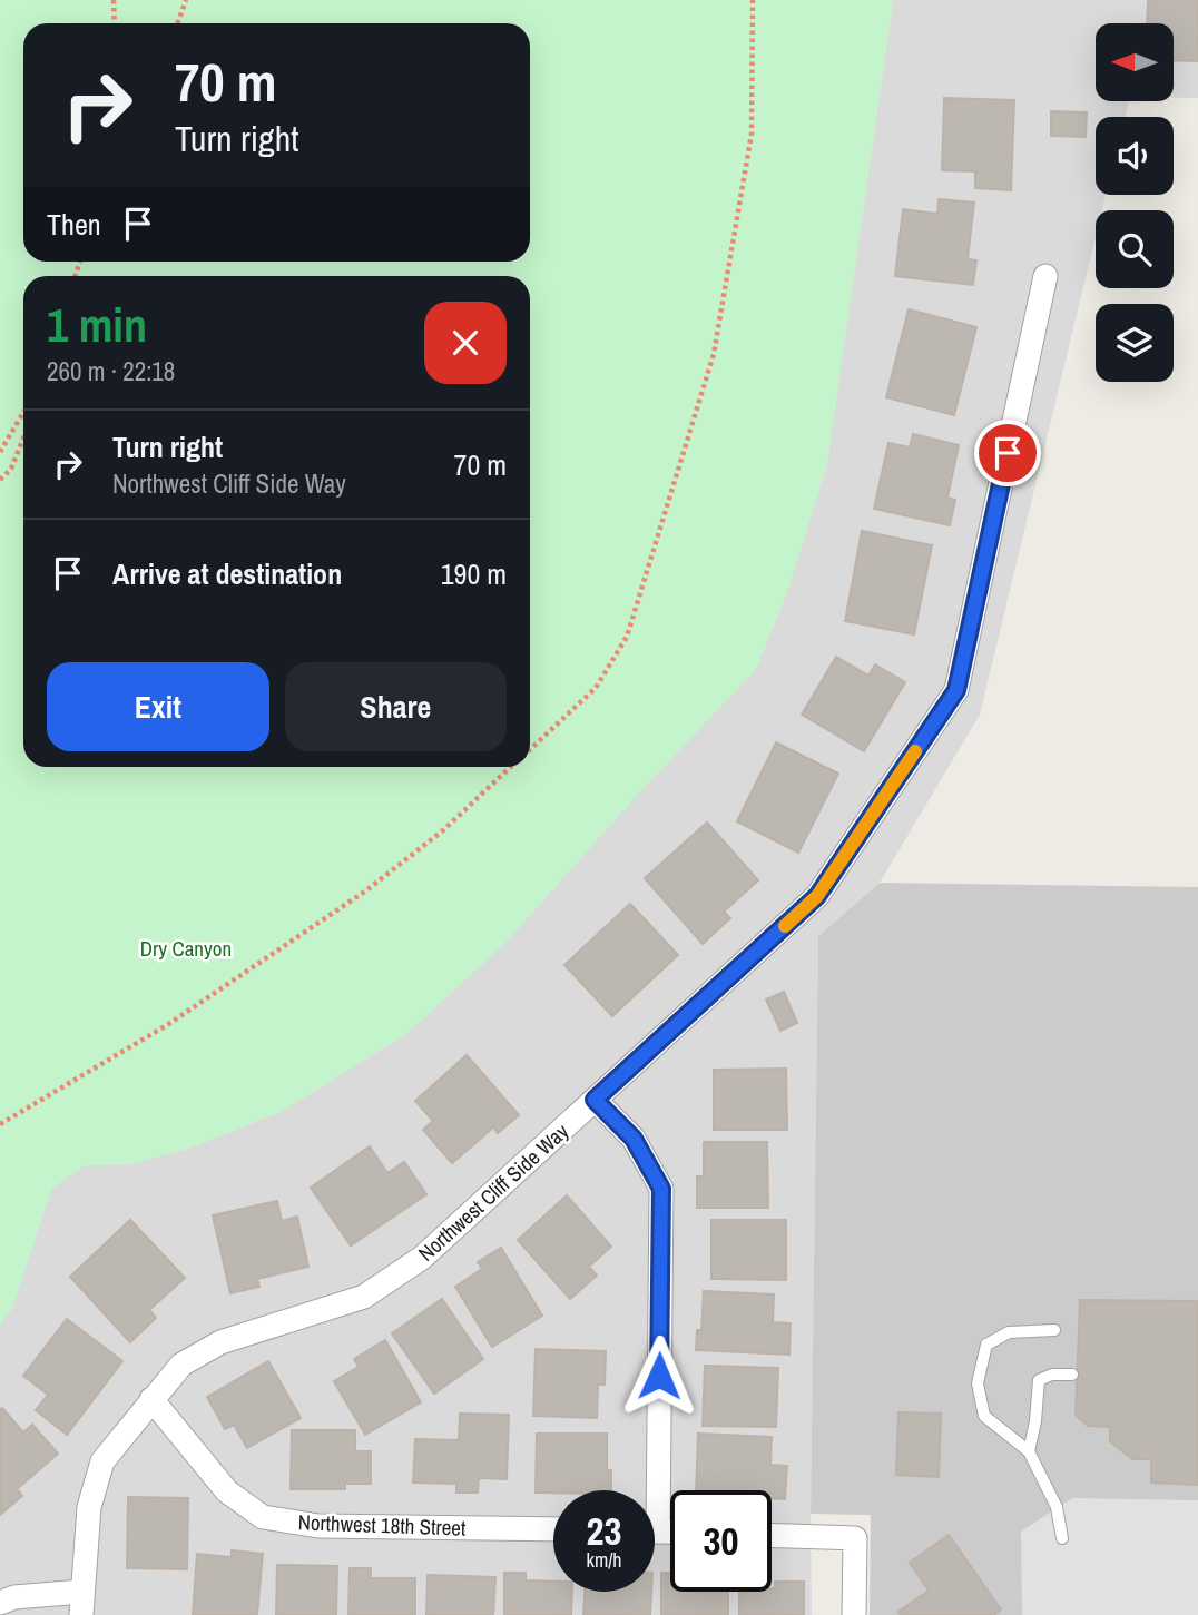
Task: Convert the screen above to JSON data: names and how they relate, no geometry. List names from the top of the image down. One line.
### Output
{"streets":{"street":["Northwest Cliff Side Way","Northwest 18th Street"]},"crossings":[["Northwest Cliff Side Way","Northwest 18th Street"]],"parks":["Dry Canyon"],"north":"left","page":{"turn":["70 m","Turn right"],"then":"Then","heading":["1 min","260 m · 22:18"],"list":[{"name":"Turn right","note":"Northwest Cliff Side Way","value":"70 m"},{"name":"Arrive at destination","value":"190 m"}],"buttons":["Exit","Share"],"speed":"23 km/h","limit":"30"}}
